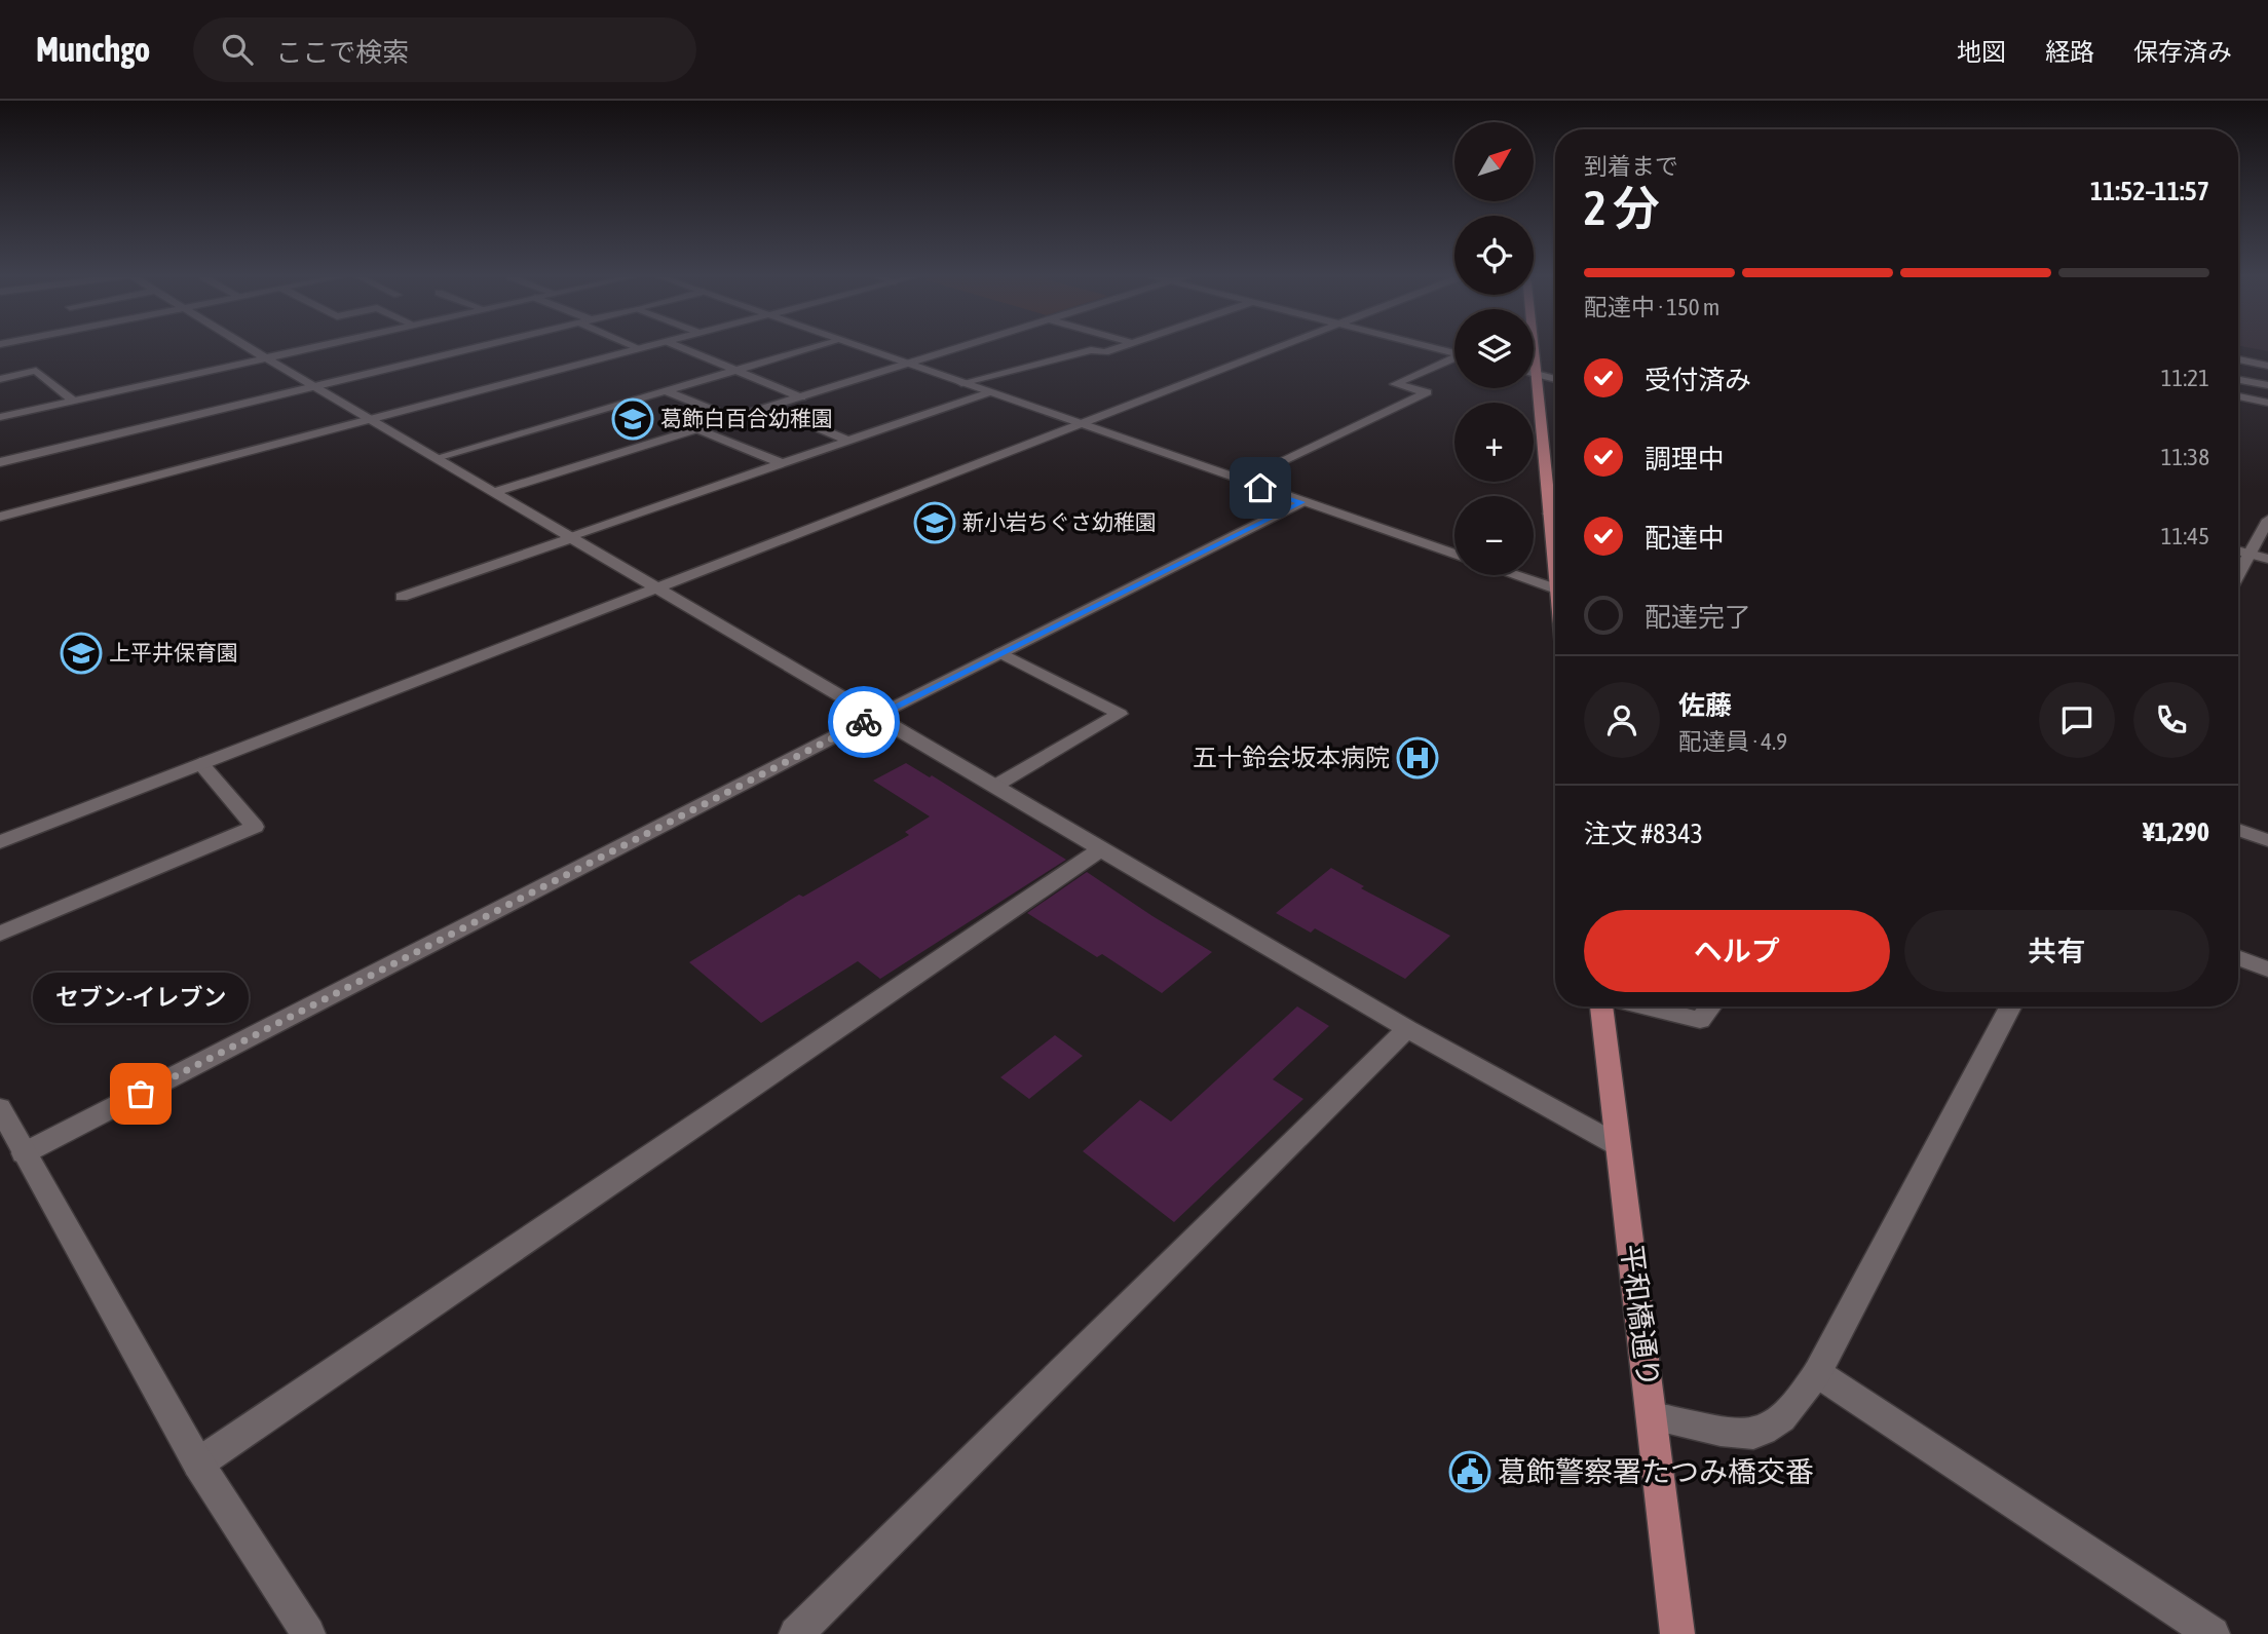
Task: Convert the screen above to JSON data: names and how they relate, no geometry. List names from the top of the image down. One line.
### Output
{"streets":{"main road":["平和橋通り"]},"places":{"school or university":["葛飾白百合幼稚園","新小岩ちぐさ幼稚園","上平井保育園"],"hospital":["五十鈴会坂本病院"],"other":["セブン-イレブン"],"public building":["葛飾警察署たつみ橋交番"]},"north":"top right","page":{"header":"Munchgo","search":"ここで検索","nav":["地図","経路","保存済み"],"map_buttons":["+","−"],"heading":["2 分","到着まで","11:52–11:57"],"panel":["佐藤","配達員 · 4.9","注文 #8343","¥1,290"],"bar":"配達中 · 150 m","list":[["受付済み","11:21"],["調理中","11:38"],["配達中","11:45"],"配達完了"],"buttons":["ヘルプ","共有"],"bubble":"セブン-イレブン"}}
